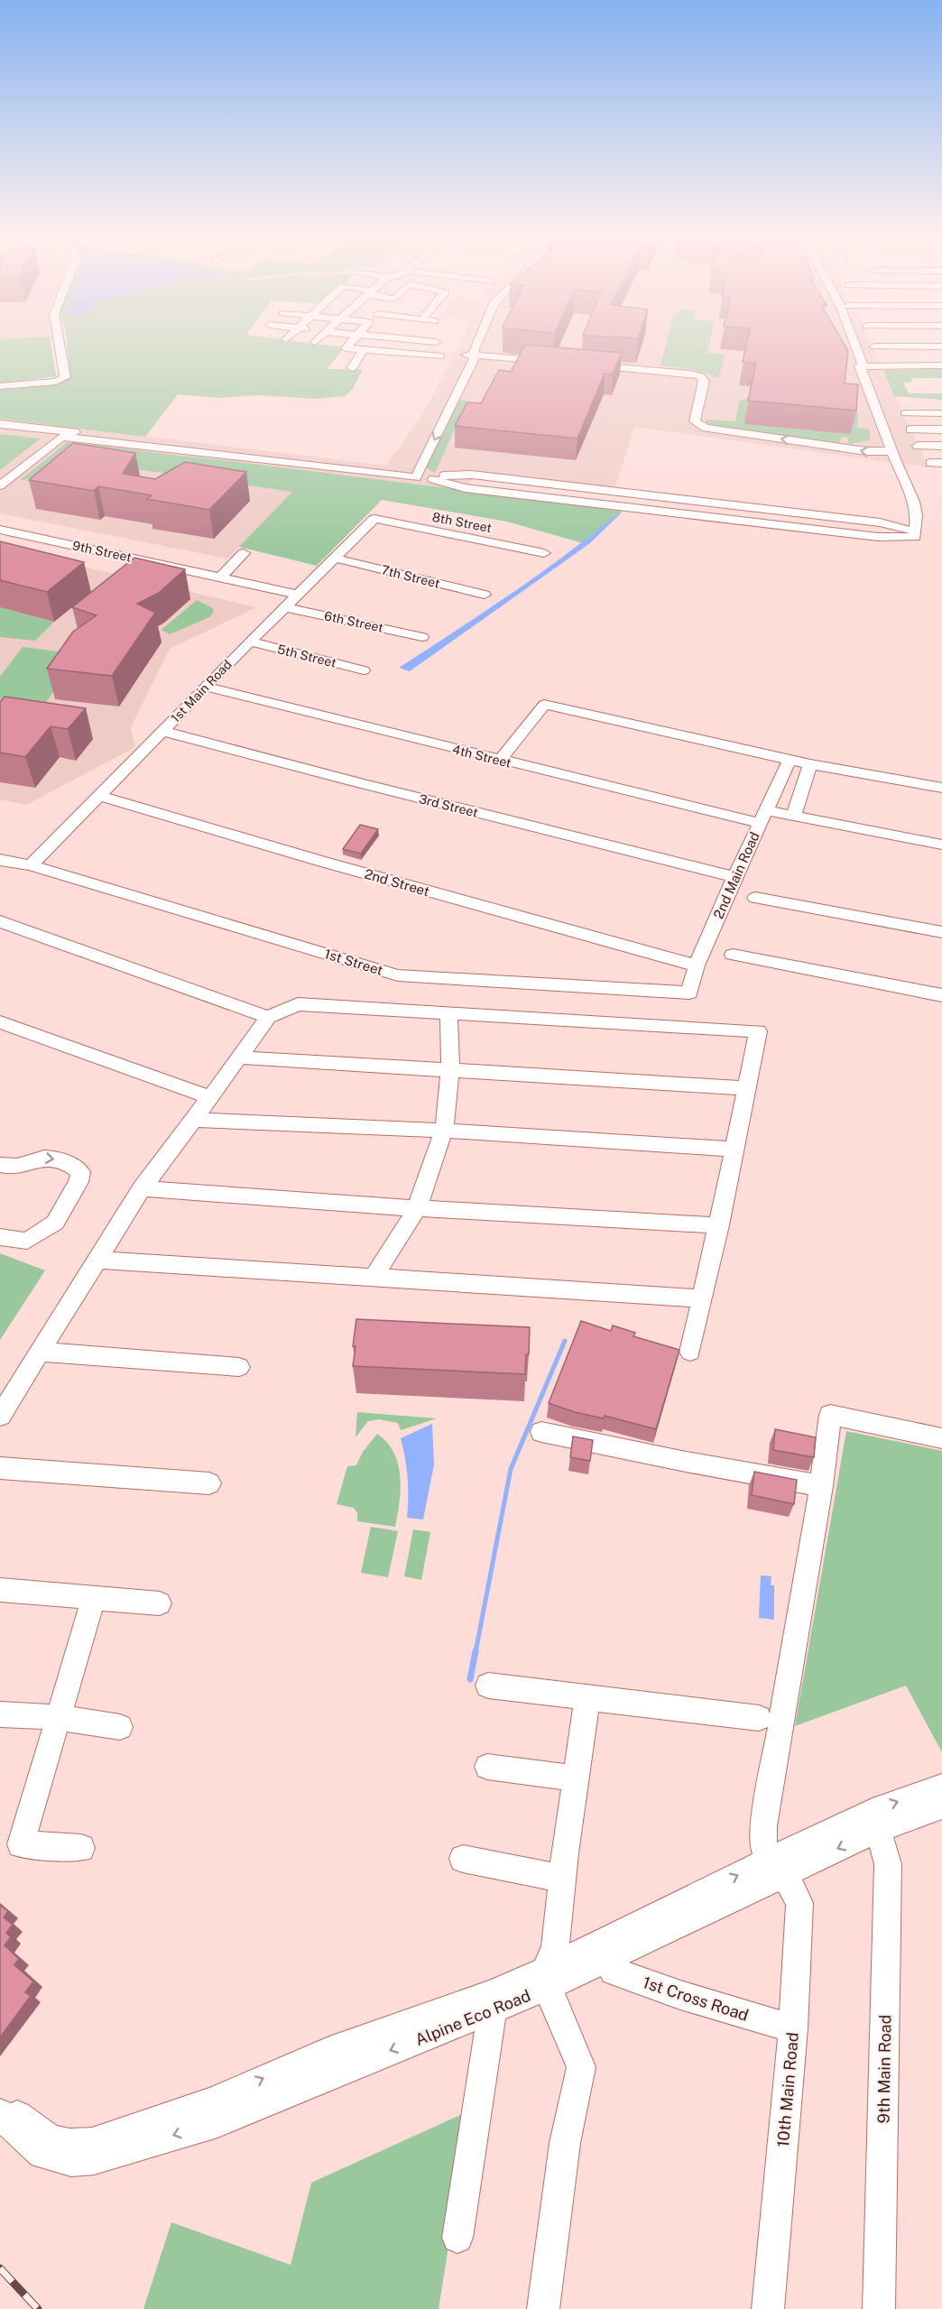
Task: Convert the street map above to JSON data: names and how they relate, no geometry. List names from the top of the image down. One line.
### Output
{"streets":{"street":["8th Street","9th Street","7th Street","6th Street","5th Street","1st Main Road","4th Street","3rd Street","2nd Main Road","2nd Street","1st Street","1st Cross Road","Alpine Eco Road","9th Main Road","10th Main Road"]},"crossings":[["8th Street","1st Main Road"],["9th Street","1st Main Road"],["7th Street","1st Main Road"],["6th Street","1st Main Road"],["5th Street","1st Main Road"],["1st Main Road","4th Street"],["1st Main Road","3rd Street"],["1st Main Road","2nd Street"],["1st Main Road","1st Street"],["4th Street","2nd Main Road"],["3rd Street","2nd Main Road"],["2nd Main Road","2nd Street"],["2nd Main Road","1st Street"],["1st Cross Road","Alpine Eco Road"],["1st Cross Road","10th Main Road"],["Alpine Eco Road","9th Main Road"],["Alpine Eco Road","10th Main Road"]]}
